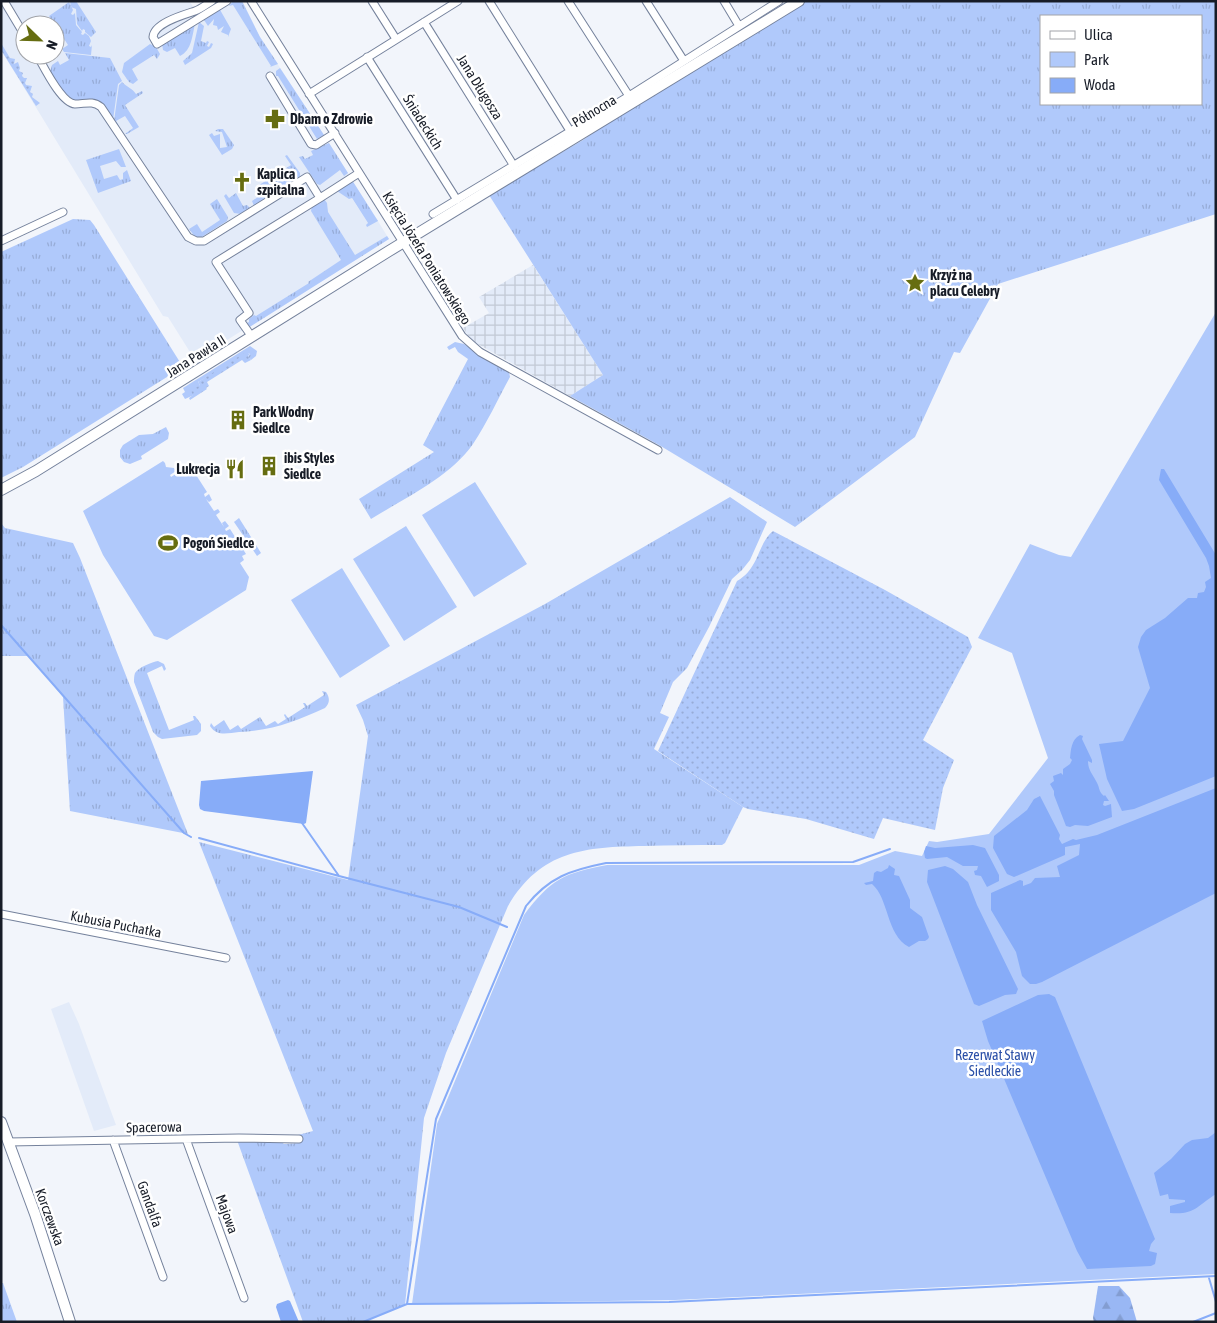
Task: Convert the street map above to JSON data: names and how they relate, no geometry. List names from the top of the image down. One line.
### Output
{"streets":{"main road":["Północna","Jana Pawła II","Korczewska"],"street":["Jana Długosza","Śniadeckich","Księcia Józefa Poniatowskiego","Kubusia Puchatka","Spacerowa","Gandalfa","Majowa"]},"crossings":[["Jana Długosza","Północna"],["Północna","Śniadeckich"],["Północna","Księcia Józefa Poniatowskiego"],["Północna","Jana Pawła II"],["Księcia Józefa Poniatowskiego","Jana Pawła II"],["Spacerowa","Gandalfa"],["Spacerowa","Majowa"],["Spacerowa","Korczewska"]],"parks":["Rezerwat Stawy Siedleckie"],"places":{"pharmacy":["Dbam o Zdrowie"],"church":["Kaplica szpitalna"],"place":["Krzyż na placu Celebry"],"building":["Park Wodny Siedlce","ibis Styles Siedlce"],"restaurant":["Lukrecja"],"sports":["Pogoń Siedlce"]},"legend":["Ulica","Park","Woda"],"north":"bottom right"}
